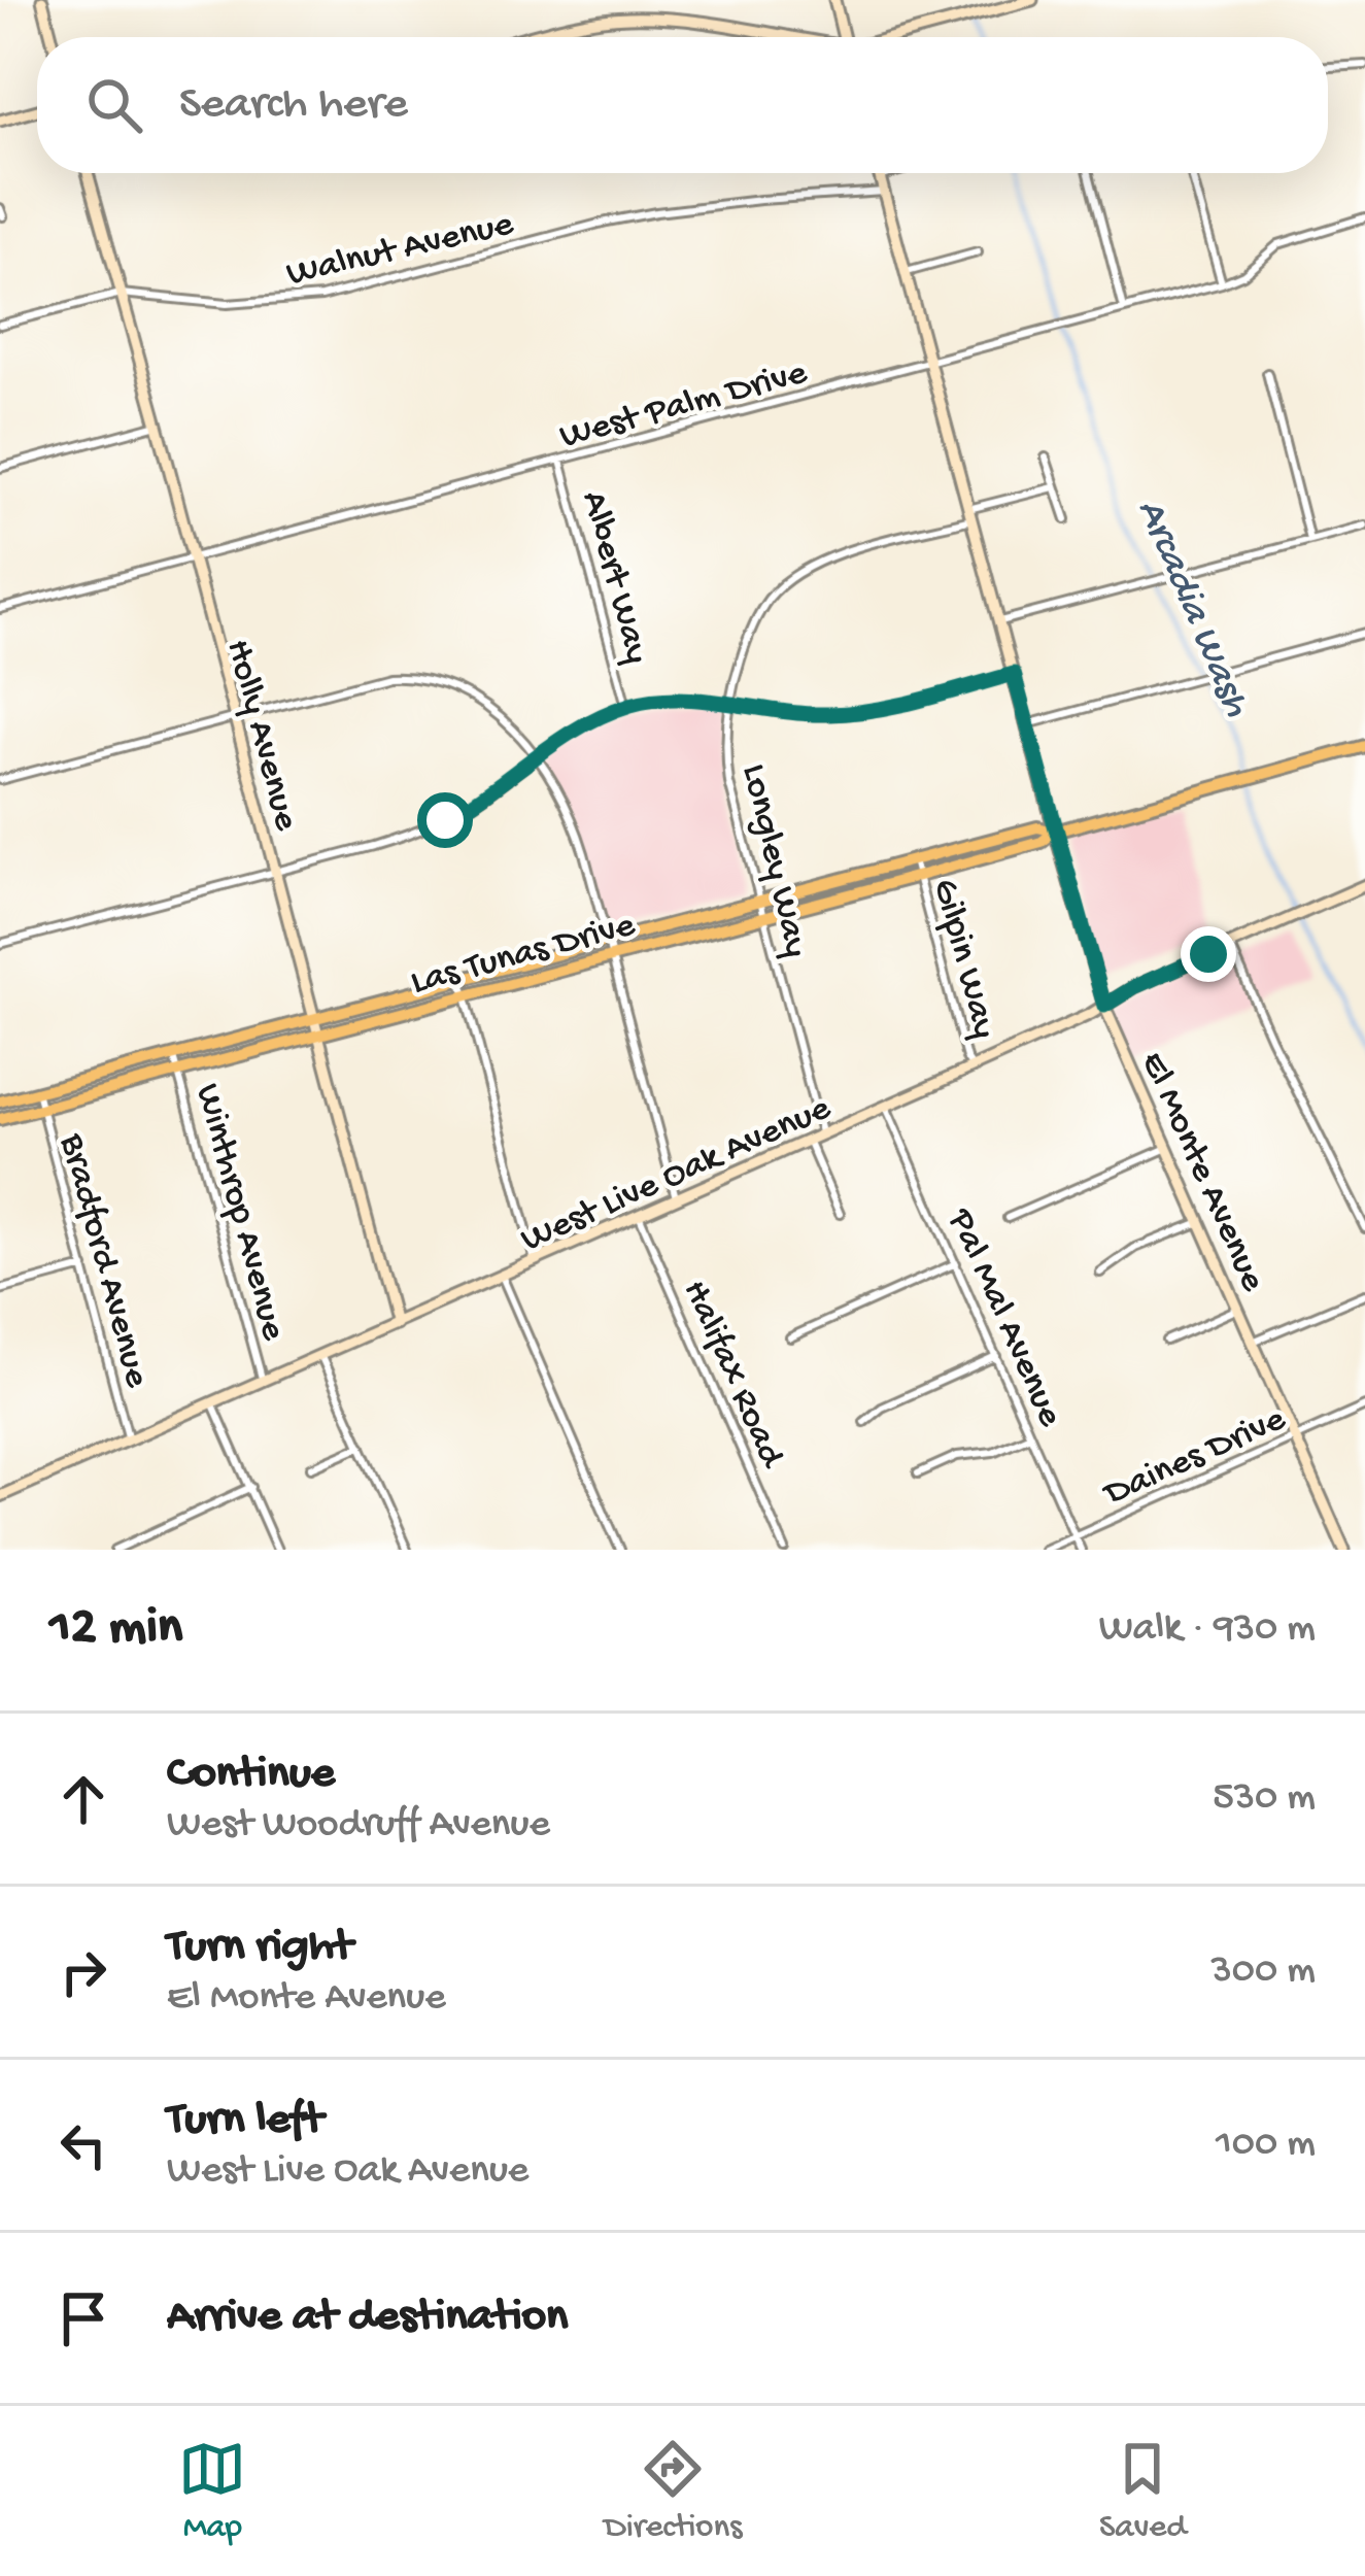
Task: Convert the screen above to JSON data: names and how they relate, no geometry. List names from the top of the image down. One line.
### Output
{"streets":{"main road":["Las Tunas Drive"],"street":["Walnut Avenue","West Palm Drive","Albert Way","Holly Avenue","Longley Way","Gilpin Way","West Live Oak Avenue","El Monte Avenue","Winthrop Avenue","Bradford Avenue","Pal Mal Avenue","Halifax Road","Daines Drive"]},"crossings":[["Walnut Avenue","Holly Avenue"],["Walnut Avenue","El Monte Avenue"],["West Palm Drive","Albert Way"],["West Palm Drive","Holly Avenue"],["West Palm Drive","El Monte Avenue"],["Holly Avenue","Las Tunas Drive"],["Holly Avenue","West Live Oak Avenue"],["Longley Way","Las Tunas Drive"],["Longley Way","West Live Oak Avenue"],["Longley Way","El Monte Avenue"],["Las Tunas Drive","Gilpin Way"],["Las Tunas Drive","El Monte Avenue"],["Las Tunas Drive","Winthrop Avenue"],["Las Tunas Drive","Bradford Avenue"],["Gilpin Way","West Live Oak Avenue"],["West Live Oak Avenue","El Monte Avenue"],["West Live Oak Avenue","Winthrop Avenue"],["West Live Oak Avenue","Bradford Avenue"],["West Live Oak Avenue","Pal Mal Avenue"],["West Live Oak Avenue","Halifax Road"],["El Monte Avenue","Daines Drive"],["Pal Mal Avenue","Daines Drive"]],"water":["Arcadia Wash"],"page":{"search":"Search here","heading":["12 min","Walk · 930 m"],"list":[["Continue","West Woodruff Avenue","530 m"],["Turn right","El Monte Avenue","300 m"],["Turn left","West Live Oak Avenue","100 m"],"Arrive at destination"],"nav":["Map","Directions","Saved"]}}
